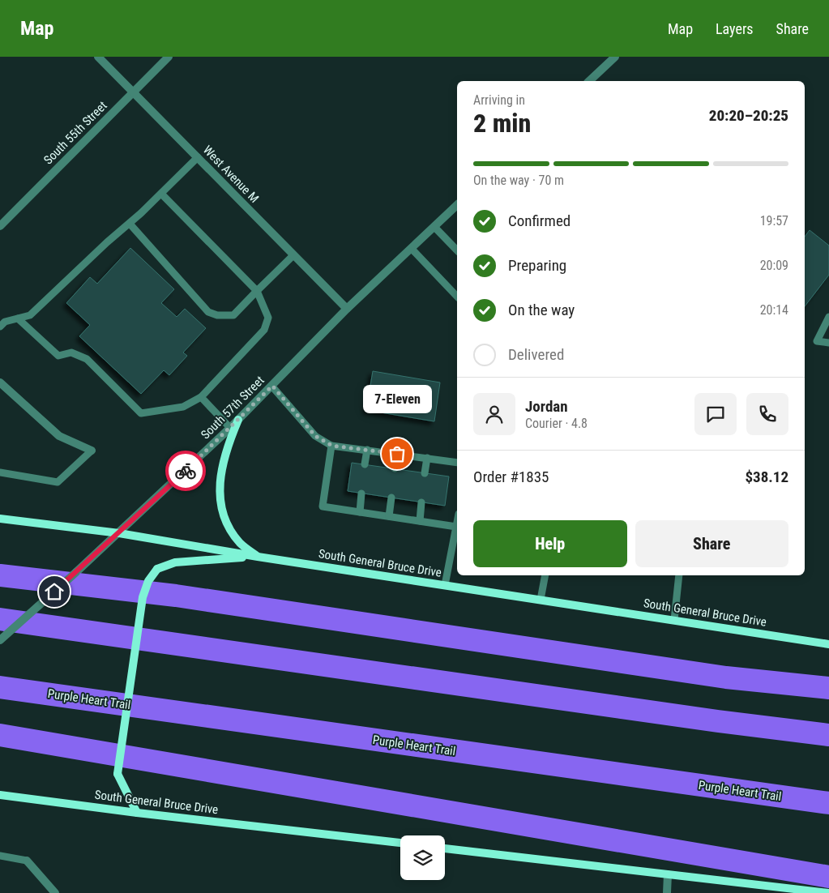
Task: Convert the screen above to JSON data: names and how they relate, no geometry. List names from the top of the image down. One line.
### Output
{"streets":{"highway":["Purple Heart Trail"],"main road":["South General Bruce Drive"],"street":["South 55th Street","West Avenue M","South 57th Street"]},"crossings":[["South 55th Street","West Avenue M"],["West Avenue M","South 57th Street"],["South 57th Street","South General Bruce Drive"]],"places":["7-Eleven"],"page":{"header":"Map","nav":["Map","Layers","Share"],"heading":["2 min","Arriving in","20:20–20:25"],"panel":["Jordan","Courier · 4.8","Order #1835","$38.12"],"bar":"On the way · 70 m","list":[["Confirmed","19:57"],["Preparing","20:09"],["On the way","20:14"],"Delivered"],"bubble":"7-Eleven","buttons":["Help","Share"]}}
